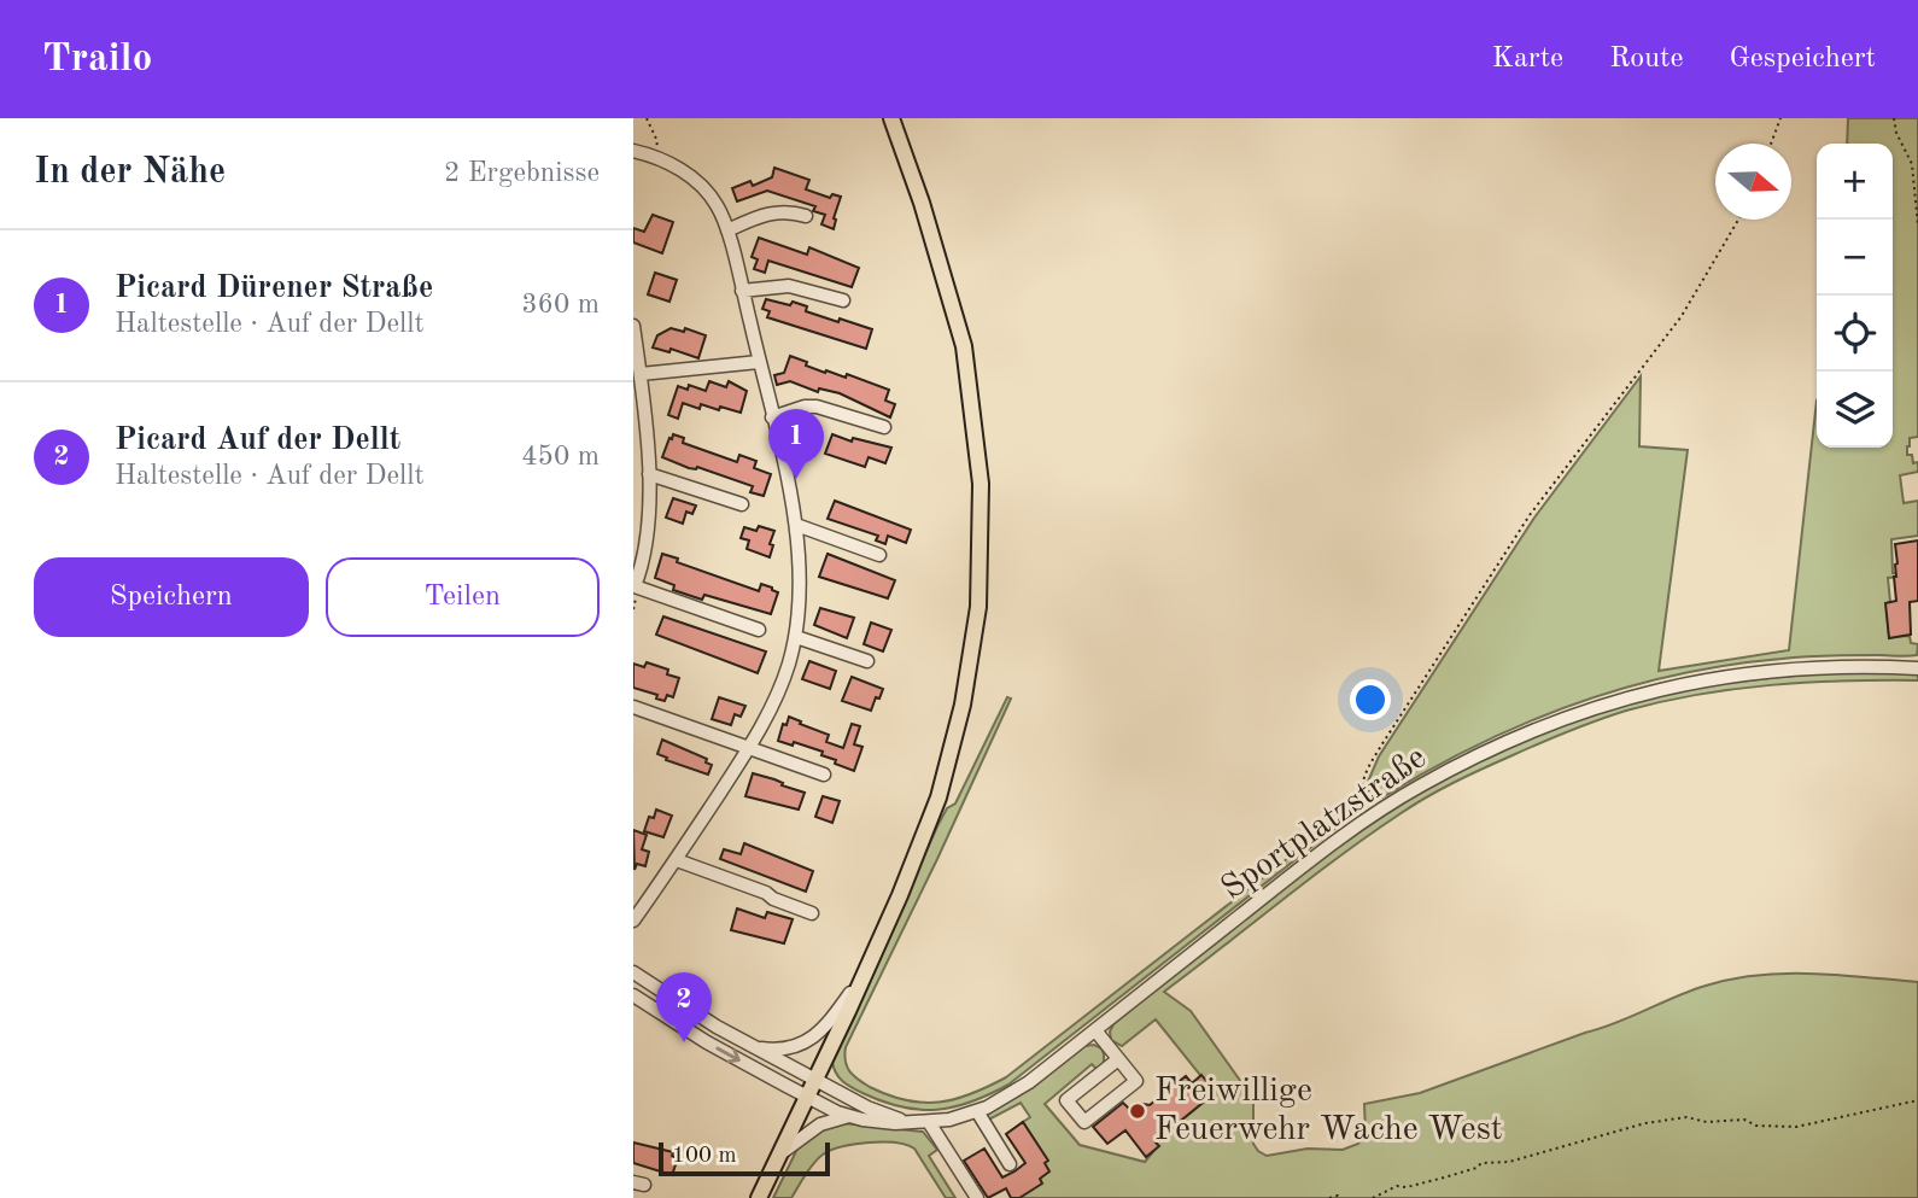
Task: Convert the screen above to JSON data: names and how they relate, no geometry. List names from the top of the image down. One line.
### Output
{"streets":{"street":["Sportplatzstraße"]},"places":["Freiwillige Feuerwehr Wache West"],"scale_bar":"100 m","north":"right","page":{"header":"Trailo","nav":["Karte","Route","Gespeichert"],"heading":["In der Nähe","2 Ergebnisse"],"map_buttons":["+","−"],"list":[{"mark":"1","name":"Picard Dürener Straße","note":"Haltestelle · Auf der Dellt","value":"360 m"},{"mark":"2","name":"Picard Auf der Dellt","note":"Haltestelle · Auf der Dellt","value":"450 m"}],"pins":["1","2"],"buttons":["Speichern","Teilen"],"scale":"100 m"}}
